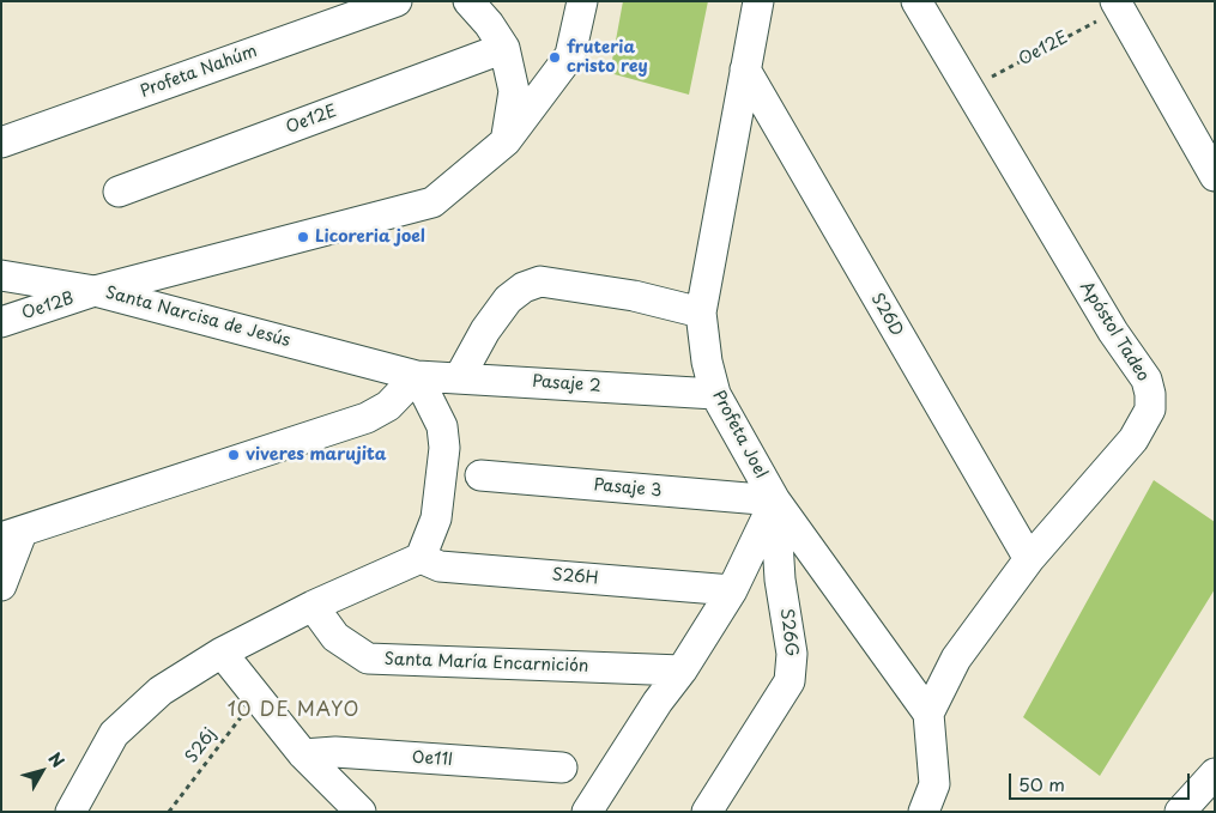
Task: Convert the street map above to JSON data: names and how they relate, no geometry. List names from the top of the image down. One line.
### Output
{"streets":{"street":["Oe12E","Profeta Nahúm","Oe12B","S26D","Santa Narcisa de Jesús","Apóstol Tadeo","Pasaje 2","Profeta Joel","Pasaje 3","S26H","S26G","Santa María Encarnición","Oe11I"],"path":["S26j"]},"crossings":[["Oe12E","Apóstol Tadeo"],["Oe12B","Santa Narcisa de Jesús"],["S26D","Apóstol Tadeo"],["S26D","Profeta Joel"],["Santa Narcisa de Jesús","Pasaje 2"],["Apóstol Tadeo","Profeta Joel"],["Pasaje 2","Profeta Joel"],["Profeta Joel","Pasaje 3"],["Profeta Joel","S26G"],["Pasaje 3","S26G"]],"districts":["10 DE MAYO"],"places":["fruteria cristo rey","Licoreria joel","viveres marujita"],"scale_bar":"50 m","north":"top right"}
